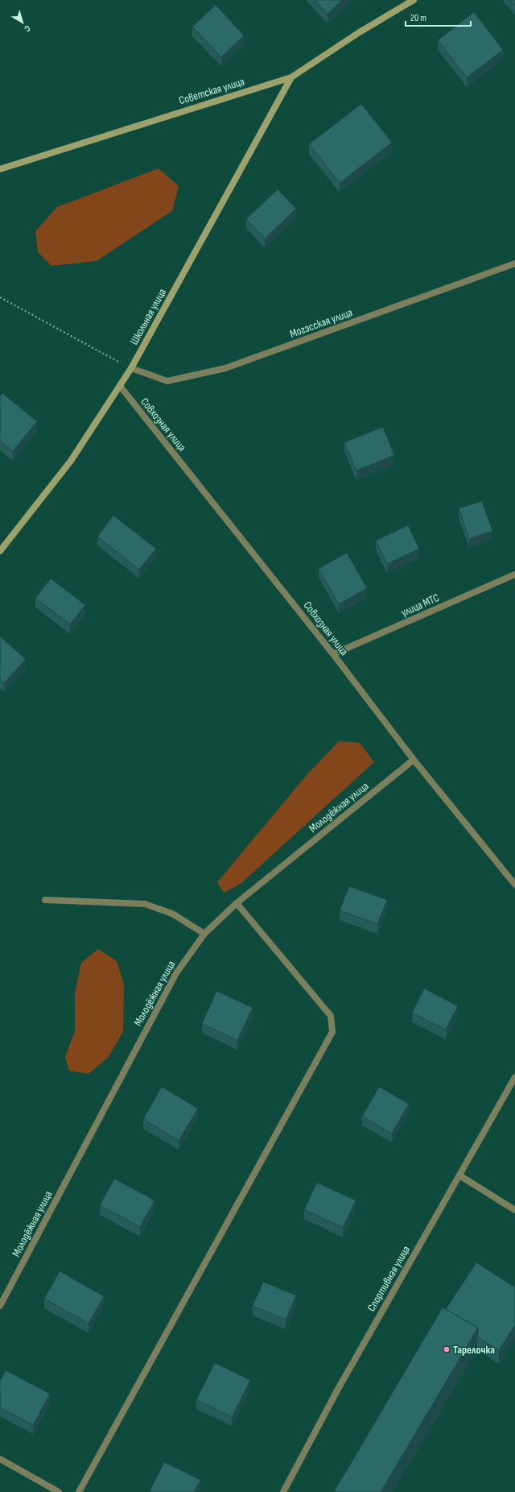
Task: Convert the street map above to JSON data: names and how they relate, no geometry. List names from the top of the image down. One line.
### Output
{"streets":{"street":["Советская улица","Школьная улица","Могэсская улица","Совхозная улица","улица МТС","Молодёжная улица","Спортивная улица"]},"crossings":[["Советская улица","Школьная улица"],["Школьная улица","Могэсская улица"],["Школьная улица","Совхозная улица"],["Совхозная улица","улица МТС"],["Совхозная улица","Молодёжная улица"]],"places":["Тарелочка"],"scale_bar":"20 m","north":"bottom right"}
